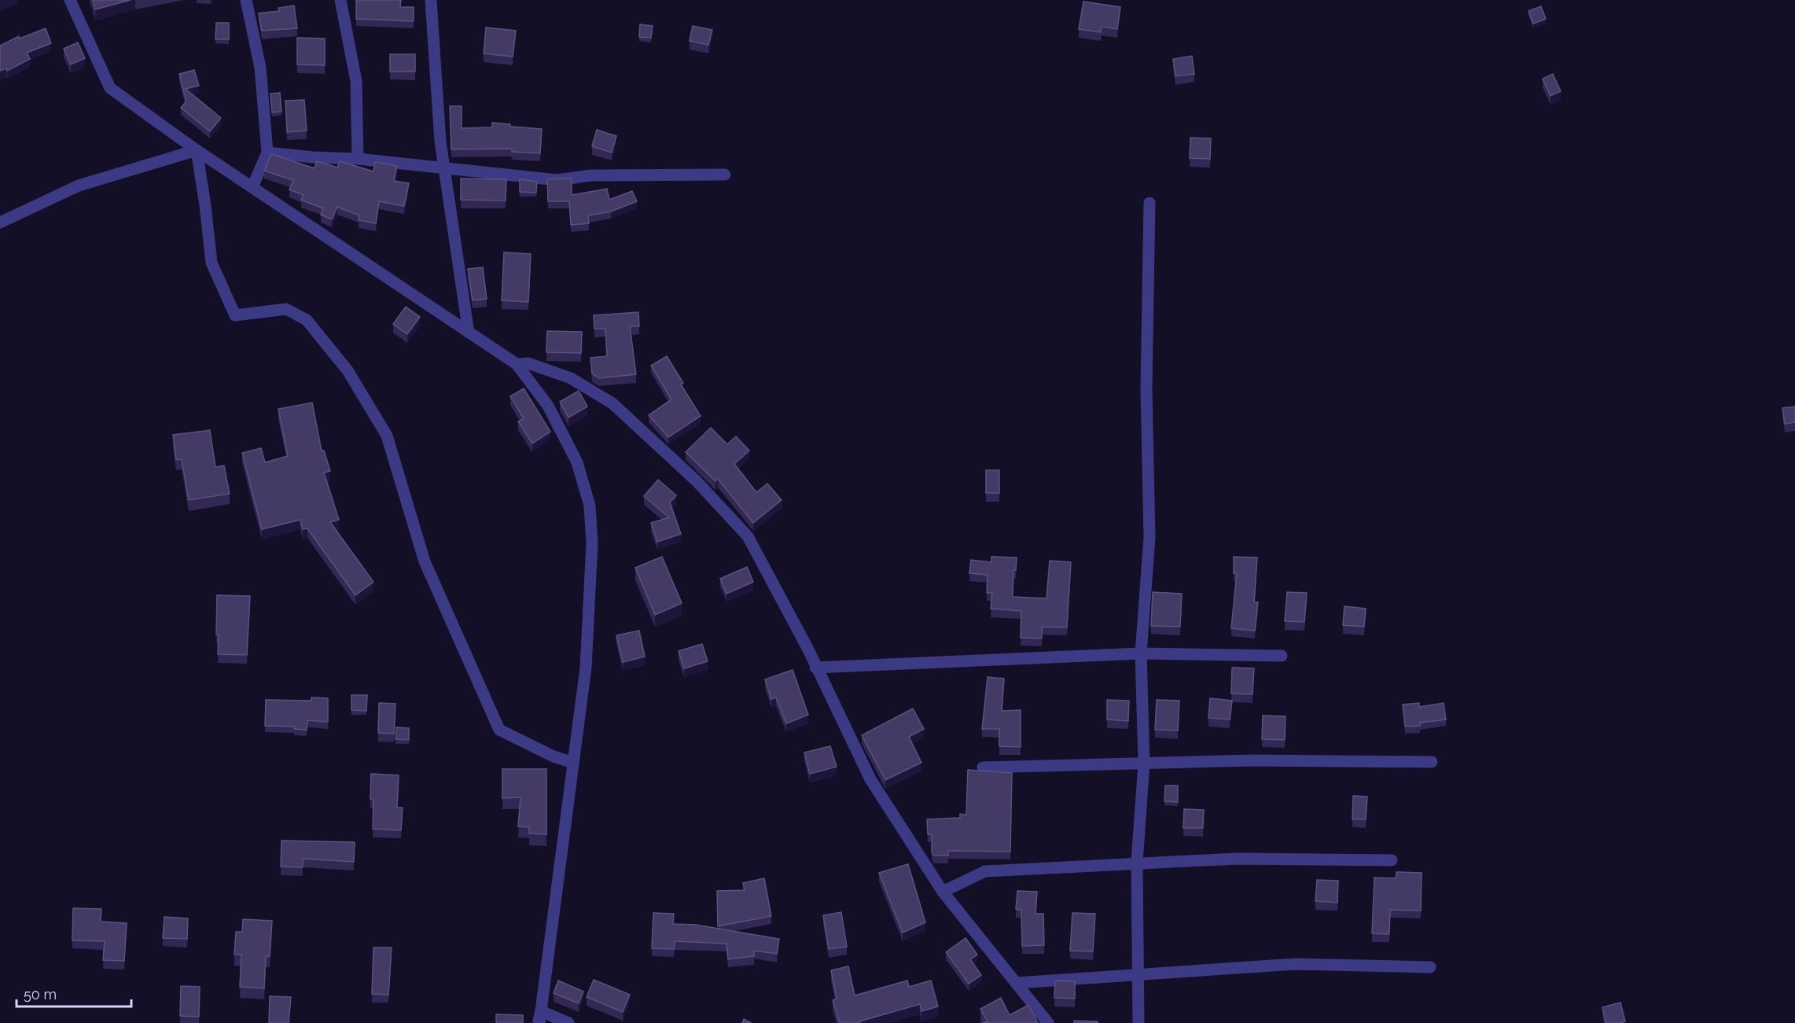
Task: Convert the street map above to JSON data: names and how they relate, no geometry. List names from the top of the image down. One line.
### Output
{"scale_bar":"50 m"}
